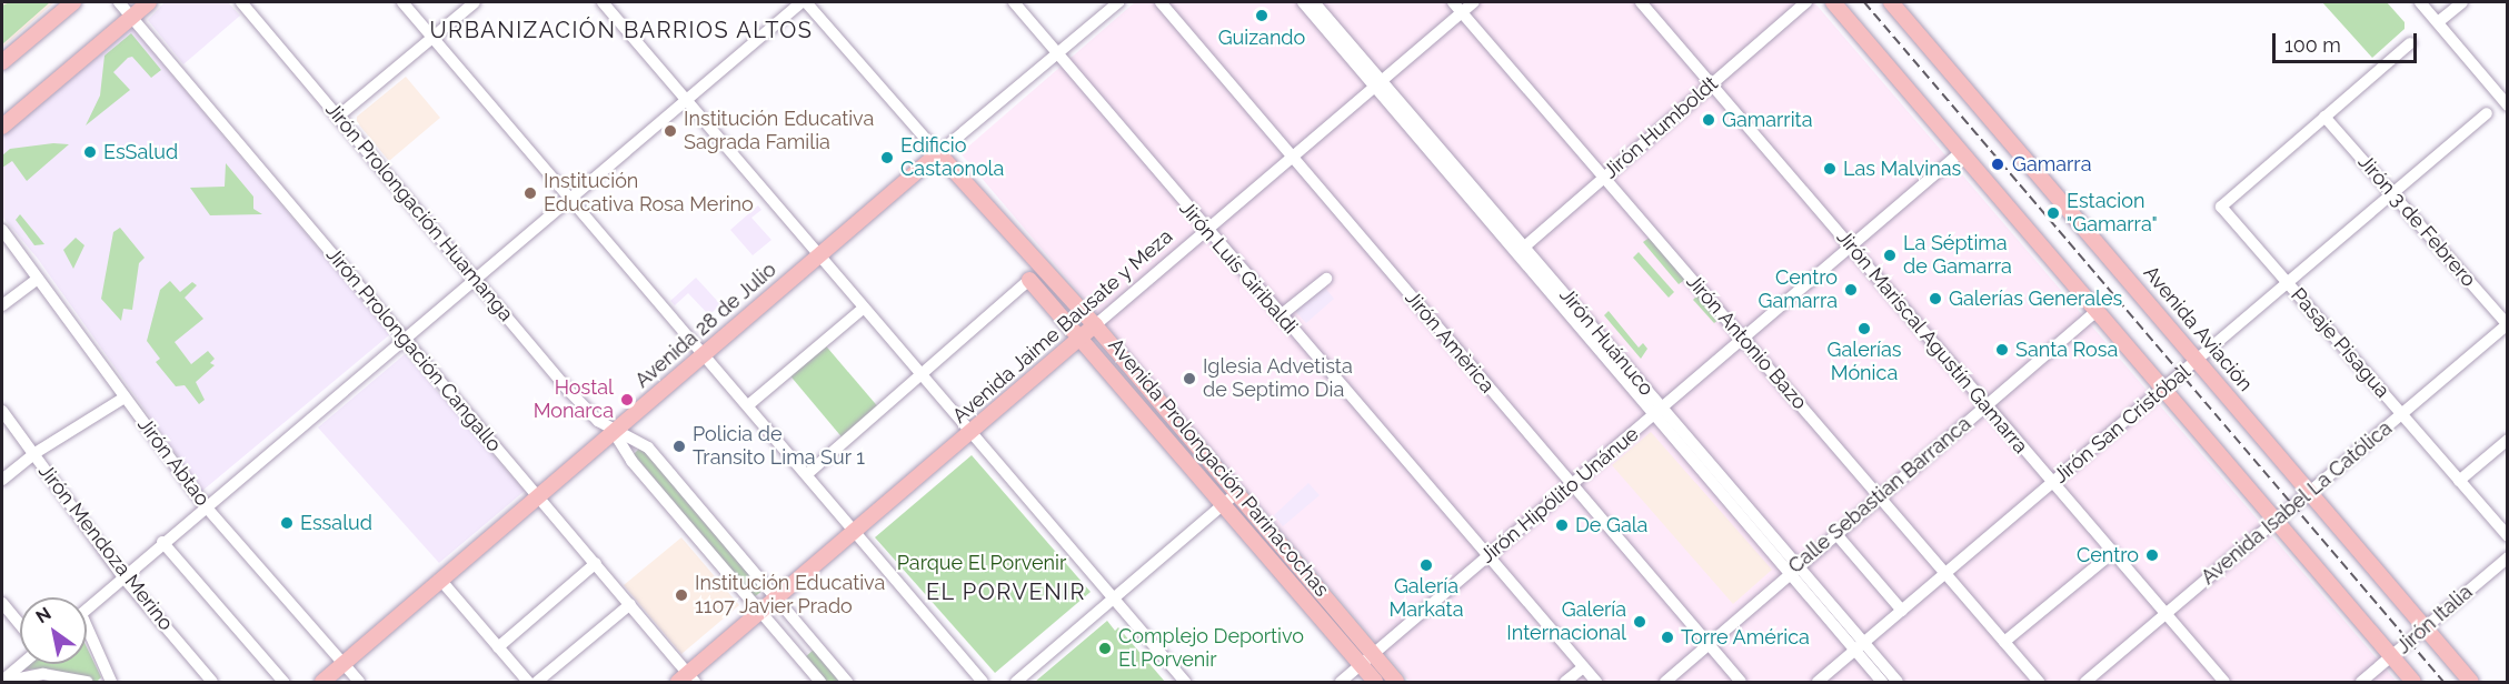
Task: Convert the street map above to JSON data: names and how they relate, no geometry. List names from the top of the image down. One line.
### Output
{"streets":{"main road":["Avenida 28 de Julio","Avenida Jaime Bausate y Meza","Avenida Aviación","Avenida Prolongación Parinacochas"],"street":["Jirón Humboldt","Jirón Prolongación Huamanga","Jirón 3 de Febrero","Jirón Luís Giribaldi","Jirón Amèrica","Jirón Huánuco","Jirón Antonio Bazo","Jirón Mariscal Agustín Gamarra","Pasaje Pisagua","Jirón Prolongación Cangallo","Jirón San Cristóbal","Jirón Abtao","Jirón Hipólito Unánue","Calle Sebastian Barranca","Avenida Isabel La Católica","Jirón Mendoza Merino","Jirón Italia"]},"crossings":[["Jirón Humboldt","Jirón Huánuco"],["Jirón Humboldt","Jirón Antonio Bazo"],["Jirón Humboldt","Jirón Mariscal Agustín Gamarra"],["Jirón Prolongación Huamanga","Avenida 28 de Julio"],["Jirón 3 de Febrero","Pasaje Pisagua"],["Jirón 3 de Febrero","Jirón San Cristóbal"],["Jirón 3 de Febrero","Avenida Isabel La Católica"],["Jirón Luís Giribaldi","Avenida 28 de Julio"],["Jirón Luís Giribaldi","Avenida Jaime Bausate y Meza"],["Jirón Luís Giribaldi","Jirón Hipólito Unánue"],["Avenida 28 de Julio","Jirón Prolongación Cangallo"],["Avenida 28 de Julio","Jirón Abtao"],["Avenida 28 de Julio","Avenida Prolongación Parinacochas"],["Avenida Jaime Bausate y Meza","Jirón Amèrica"],["Avenida Jaime Bausate y Meza","Jirón Huánuco"],["Avenida Jaime Bausate y Meza","Jirón Antonio Bazo"],["Avenida Jaime Bausate y Meza","Jirón Prolongación Cangallo"],["Avenida Jaime Bausate y Meza","Avenida Prolongación Parinacochas"],["Avenida Aviación","Jirón San Cristóbal"],["Avenida Aviación","Avenida Isabel La Católica"],["Avenida Aviación","Jirón Italia"],["Jirón Amèrica","Jirón Hipólito Unánue"],["Jirón Amèrica","Calle Sebastian Barranca"],["Jirón Huánuco","Jirón San Cristóbal"],["Jirón Huánuco","Jirón Hipólito Unánue"],["Jirón Huánuco","Calle Sebastian Barranca"],["Jirón Antonio Bazo","Jirón San Cristóbal"],["Jirón Antonio Bazo","Jirón Hipólito Unánue"],["Jirón Antonio Bazo","Calle Sebastian Barranca"],["Jirón Mariscal Agustín Gamarra","Jirón San Cristóbal"],["Jirón Mariscal Agustín Gamarra","Jirón Hipólito Unánue"],["Jirón Mariscal Agustín Gamarra","Calle Sebastian Barranca"],["Jirón Mariscal Agustín Gamarra","Avenida Isabel La Católica"],["Pasaje Pisagua","Jirón San Cristóbal"],["Pasaje Pisagua","Avenida Isabel La Católica"],["Avenida Prolongación Parinacochas","Jirón Hipólito Unánue"]],"districts":["URBANIZACIÓN BARRIOS ALTOS","EL PORVENIR"],"parks":["Parque El Porvenir"],"places":["Guizando","Gamarrita","Institución Educativa Sagrada Familia","EsSalud","Edificio Castaonola","Gamarra","Las Malvinas","Institución Educativa Rosa Merino","Estacion \"Gamarra\"","La Séptima de Gamarra","Centro Gamarra","Galerías Generales","Galerías Mónica","Santa Rosa","Iglesia Advetista de Septimo Dia","Hostal Monarca","Policia de Transito Lima Sur 1","Essalud","De Gala","Centro","Galería Markata","Institución Educativa 1107 Javier Prado","Galería Internacional","Torre América","Complejo Deportivo El Porvenir"],"scale_bar":"100 m","north":"top left"}
